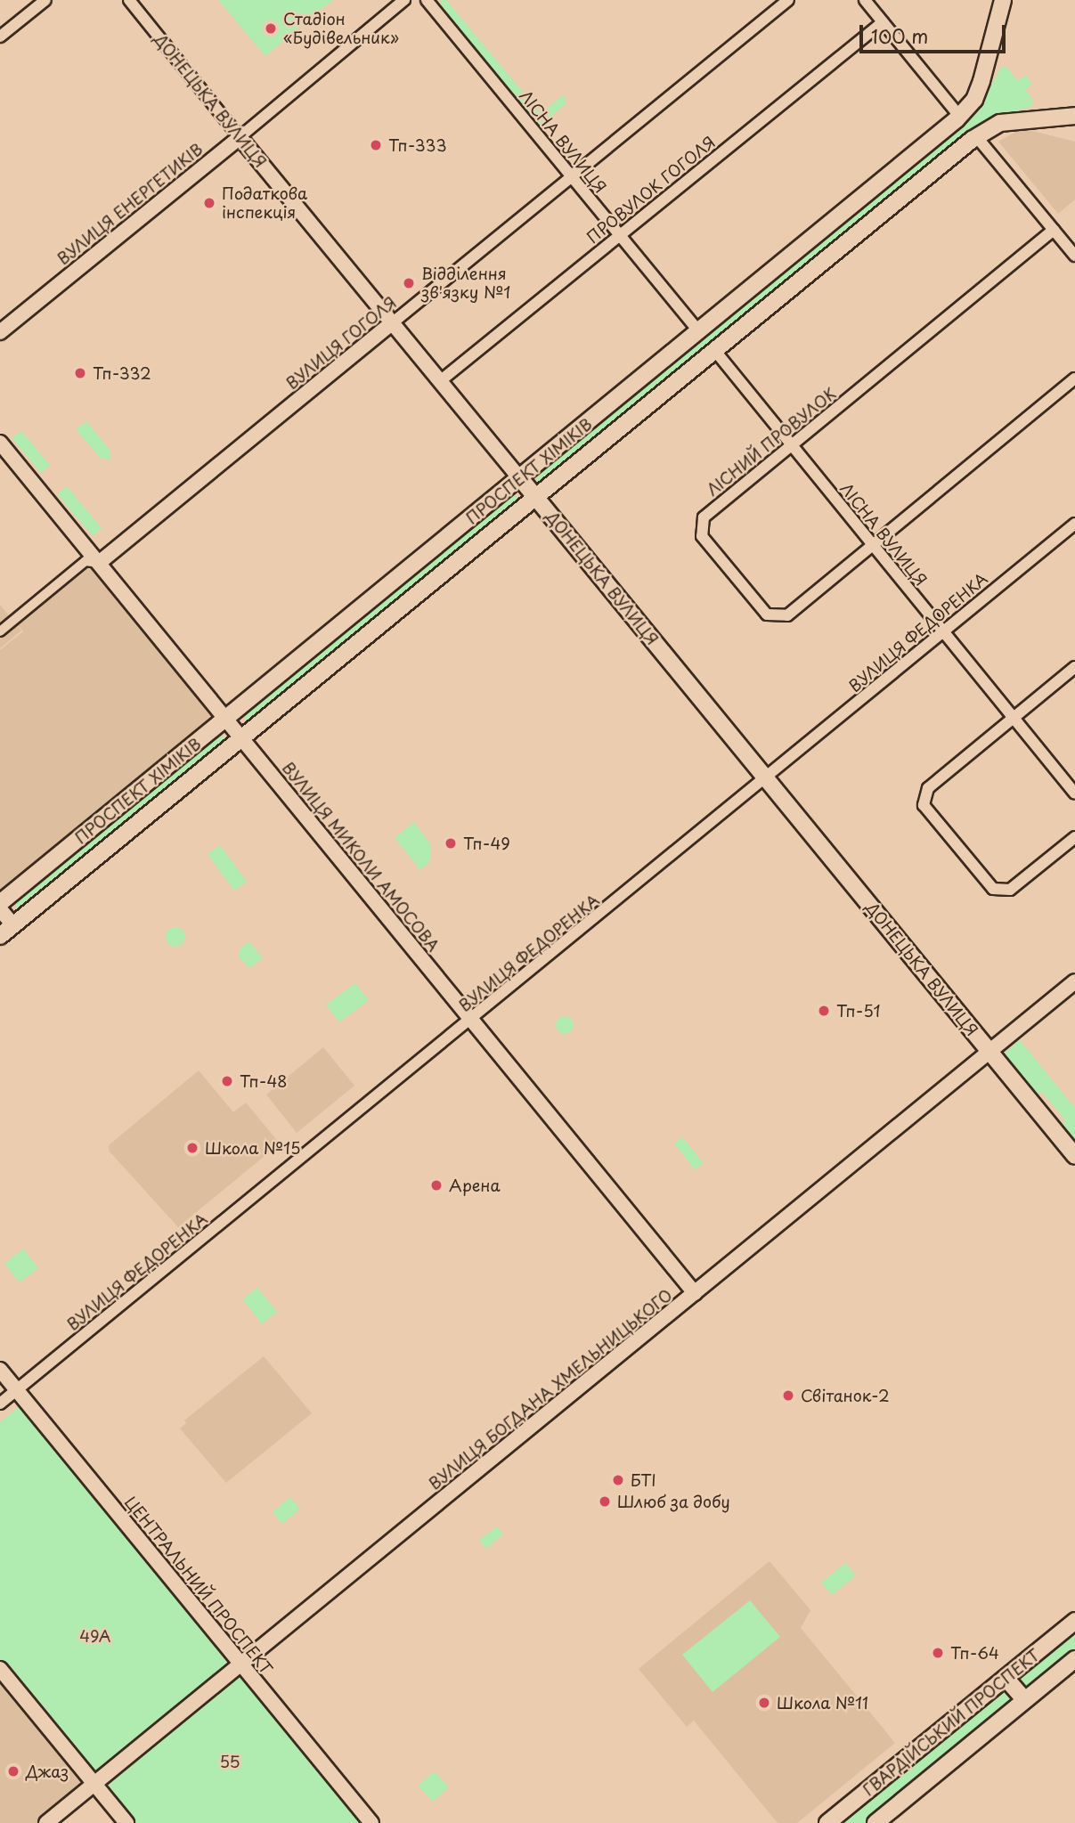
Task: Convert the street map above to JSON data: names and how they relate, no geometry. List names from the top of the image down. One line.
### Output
{"streets":{"main road":["ДОНЕЦЬКА ВУЛИЦЯ","ПРОСПЕКТ ХІМІКІВ","ГВАРДІЙСЬКИЙ ПРОСПЕКТ"],"street":["ЛІСНА ВУЛИЦЯ","ПРОВУЛОК ГОГОЛЯ","ВУЛИЦЯ ЕНЕРГЕТИКІВ","ВУЛИЦЯ ГОГОЛЯ","ЛІСНИЙ ПРОВУЛОК","ВУЛИЦЯ ФЕДОРЕНКА","ВУЛИЦЯ МИКОЛИ АМОСОВА","ВУЛИЦЯ БОГДАНА ХМЕЛЬНИЦЬКОГО","ЦЕНТРАЛЬНИЙ ПРОСПЕКТ"]},"crossings":[["ДОНЕЦЬКА ВУЛИЦЯ","ПРОВУЛОК ГОГОЛЯ"],["ДОНЕЦЬКА ВУЛИЦЯ","ВУЛИЦЯ ЕНЕРГЕТИКІВ"],["ДОНЕЦЬКА ВУЛИЦЯ","ВУЛИЦЯ ГОГОЛЯ"],["ДОНЕЦЬКА ВУЛИЦЯ","ПРОСПЕКТ ХІМІКІВ"],["ДОНЕЦЬКА ВУЛИЦЯ","ВУЛИЦЯ ФЕДОРЕНКА"],["ДОНЕЦЬКА ВУЛИЦЯ","ВУЛИЦЯ БОГДАНА ХМЕЛЬНИЦЬКОГО"],["ЛІСНА ВУЛИЦЯ","ПРОВУЛОК ГОГОЛЯ"],["ЛІСНА ВУЛИЦЯ","ВУЛИЦЯ ГОГОЛЯ"],["ЛІСНА ВУЛИЦЯ","ЛІСНИЙ ПРОВУЛОК"],["ЛІСНА ВУЛИЦЯ","ПРОСПЕКТ ХІМІКІВ"],["ЛІСНА ВУЛИЦЯ","ВУЛИЦЯ ФЕДОРЕНКА"],["ВУЛИЦЯ ГОГОЛЯ","ВУЛИЦЯ МИКОЛИ АМОСОВА"],["ПРОСПЕКТ ХІМІКІВ","ВУЛИЦЯ МИКОЛИ АМОСОВА"],["ВУЛИЦЯ ФЕДОРЕНКА","ВУЛИЦЯ МИКОЛИ АМОСОВА"],["ВУЛИЦЯ ФЕДОРЕНКА","ЦЕНТРАЛЬНИЙ ПРОСПЕКТ"],["ВУЛИЦЯ МИКОЛИ АМОСОВА","ВУЛИЦЯ БОГДАНА ХМЕЛЬНИЦЬКОГО"],["ВУЛИЦЯ БОГДАНА ХМЕЛЬНИЦЬКОГО","ЦЕНТРАЛЬНИЙ ПРОСПЕКТ"]],"parks":["49А","55"],"places":["Стадіон «Будівельник»","Тп-333","Податкова інспекція","Відділення зв'язку №1","Тп-332","Тп-49","Тп-51","Тп-48","Школа №15","Арена","Світанок-2","БТІ","Шлюб за добу","Тп-64","Школа №11","Джаз"],"scale_bar":"100 m"}
